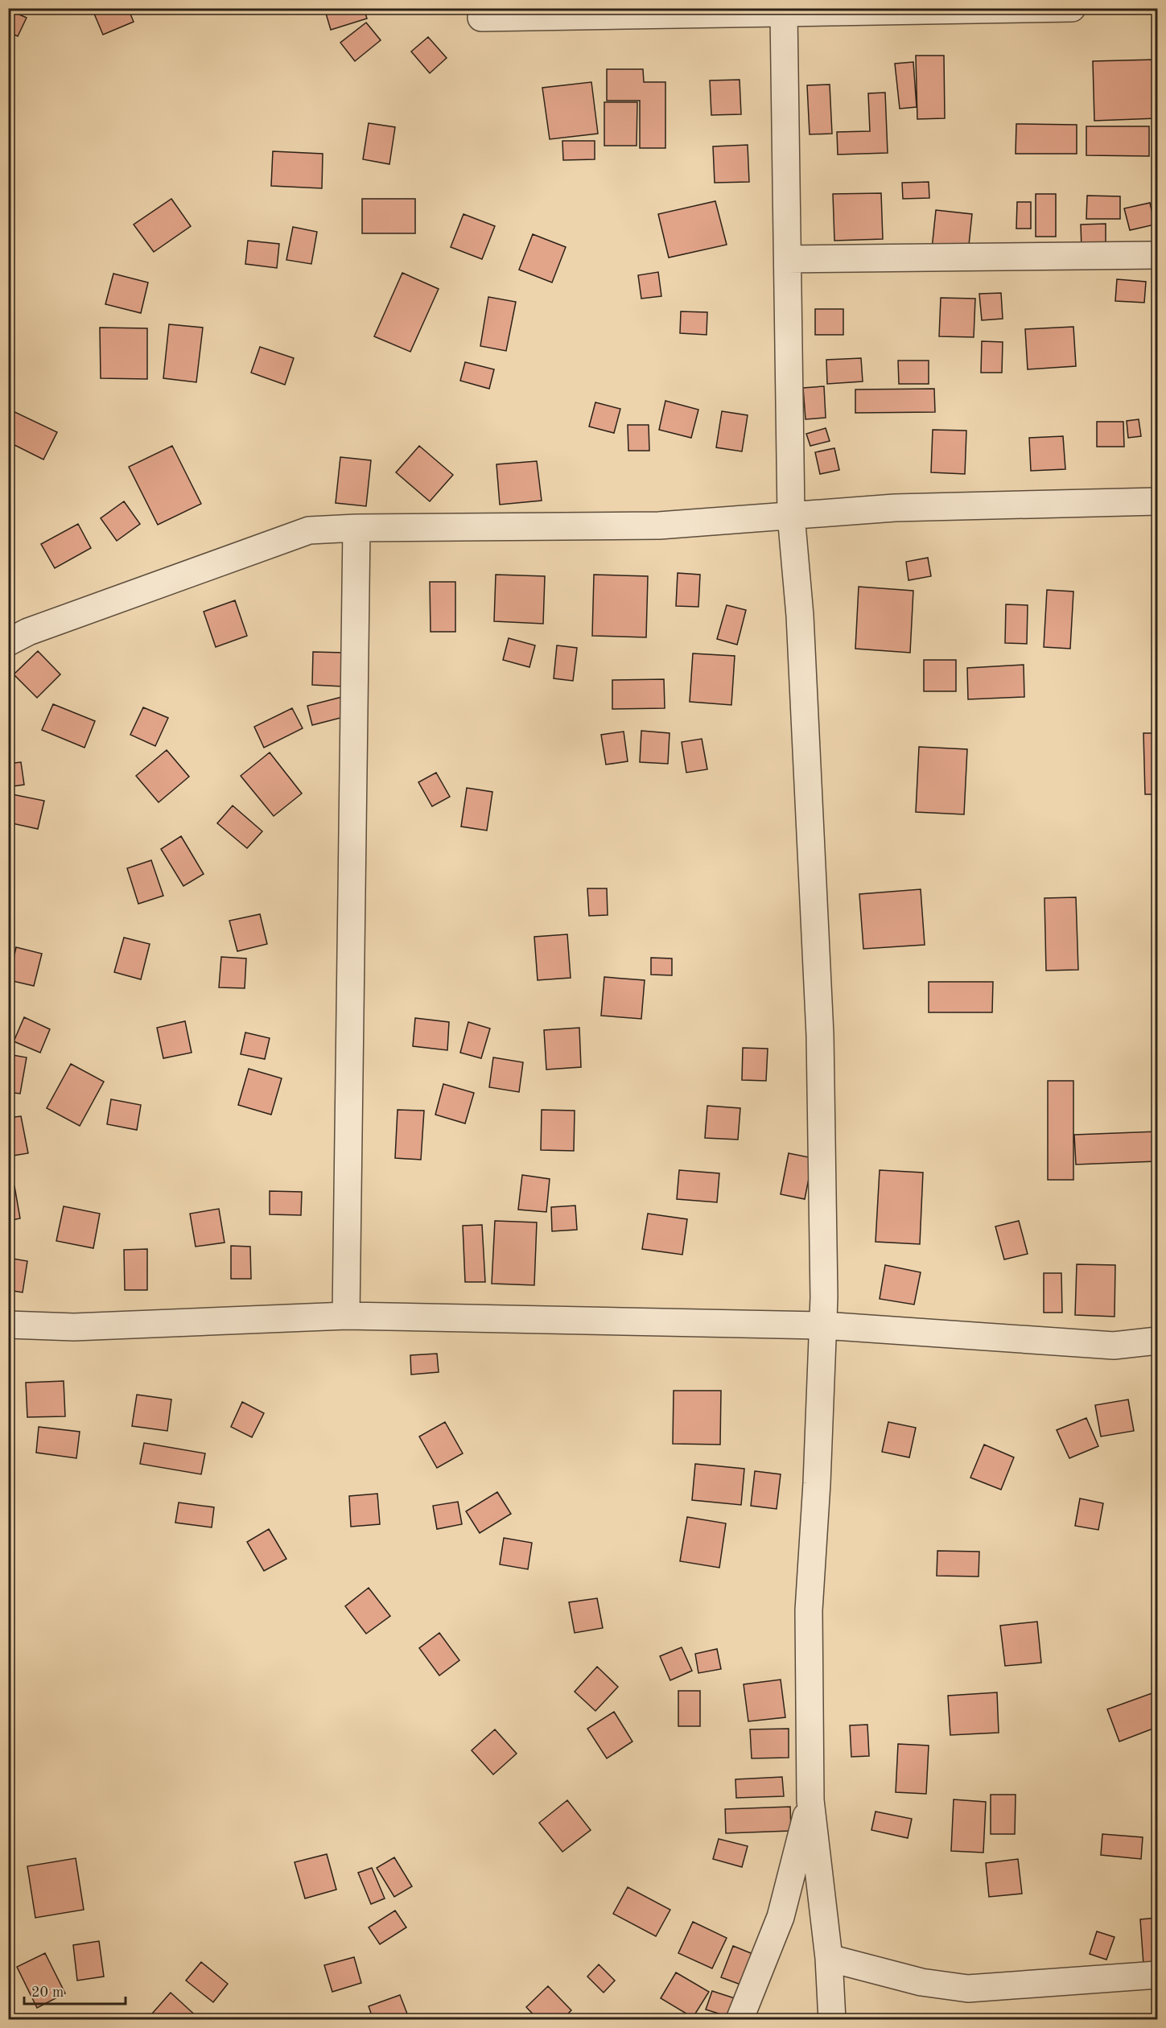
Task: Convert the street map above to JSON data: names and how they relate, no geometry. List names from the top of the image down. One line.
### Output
{"scale_bar":"20 m"}
